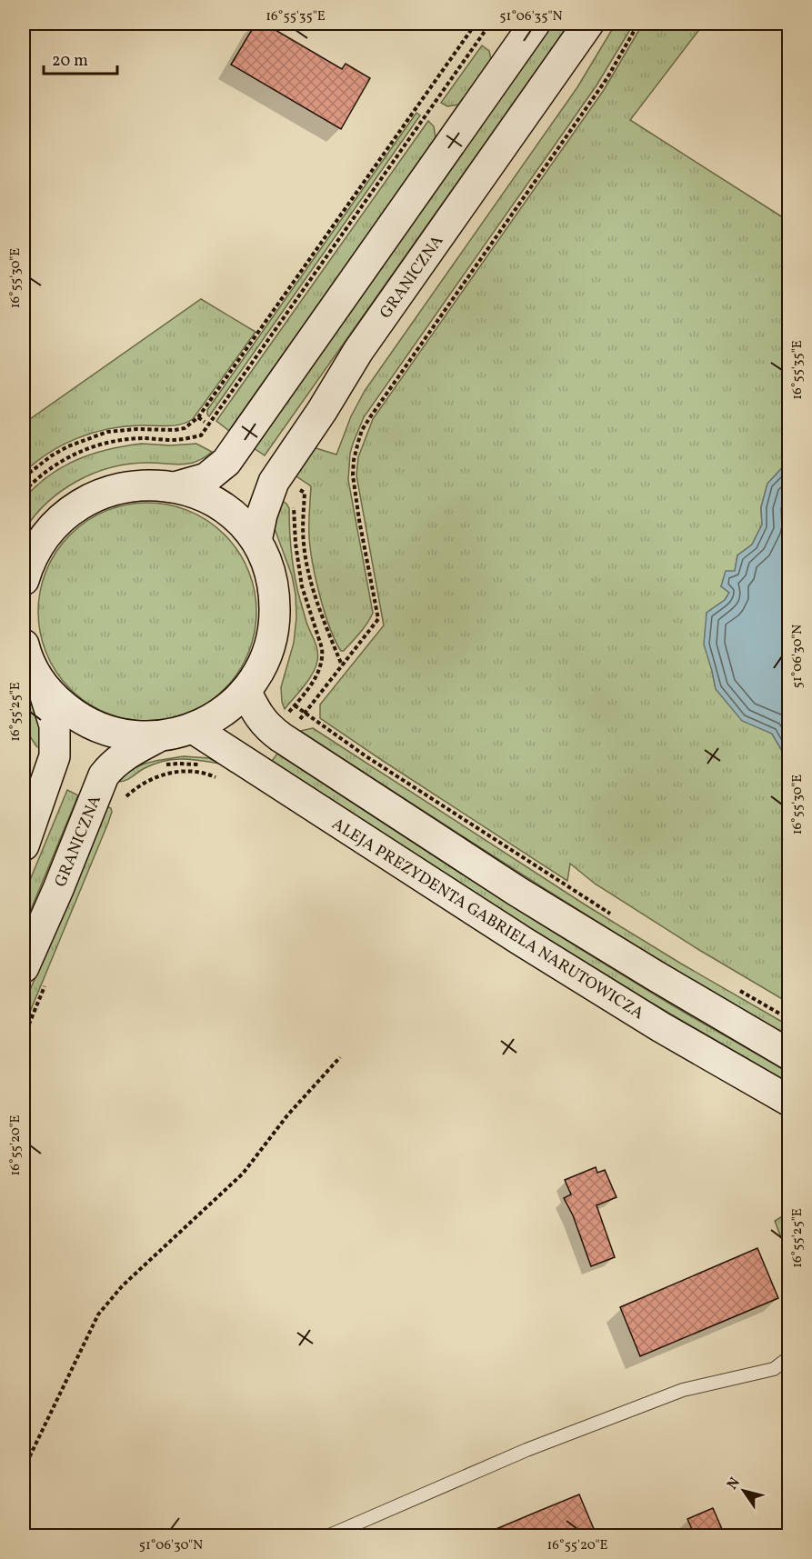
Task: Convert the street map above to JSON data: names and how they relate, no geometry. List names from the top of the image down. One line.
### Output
{"streets":{"main road":["GRANICZNA","ALEJA PREZYDENTA GABRIELA NARUTOWICZA"]},"scale_bar":"20 m","north":"top left","coordinates":["16°55'35\"E","51°06'35\"N","16°55'30\"E","51°06'30\"N","16°55'25\"E","16°55'20\"E"]}
